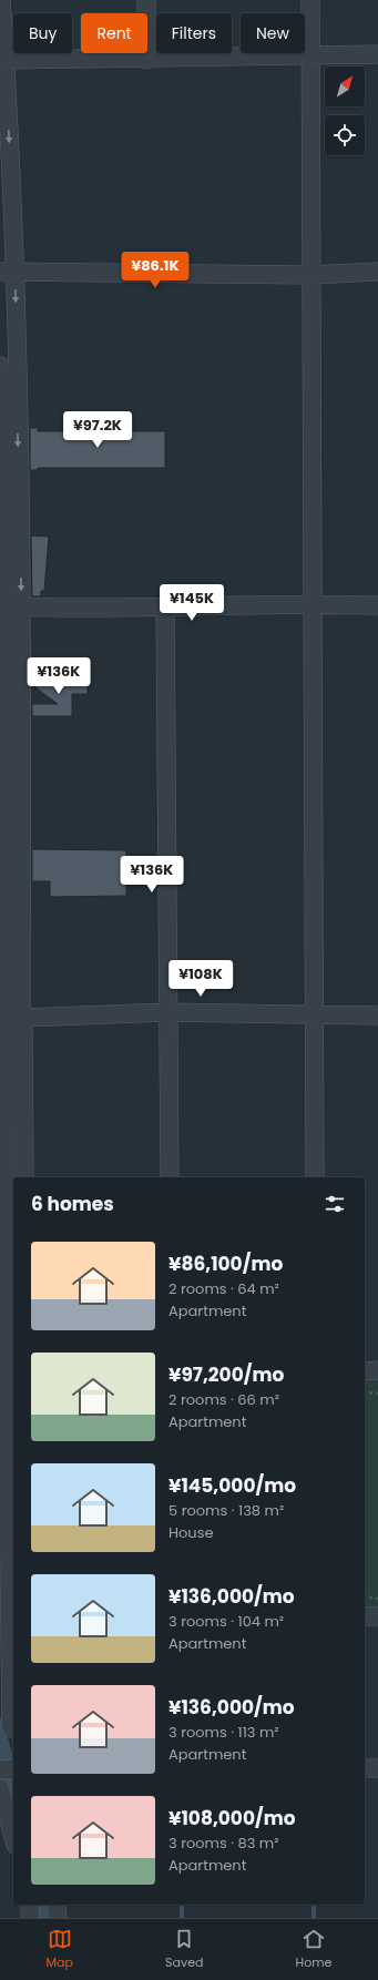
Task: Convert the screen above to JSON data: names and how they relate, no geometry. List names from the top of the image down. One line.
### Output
{"north":"top right","page":{"chip":["Buy","Rent","Filters","New"],"price":["¥86.1K","¥97.2K","¥145K","¥136K","¥136K","¥108K"],"heading":"6 homes","list":[{"name":"¥86,100/mo","note":"2 rooms · 64 m² · Apartment"},{"name":"¥97,200/mo","note":"2 rooms · 66 m² · Apartment"},{"name":"¥145,000/mo","note":"5 rooms · 138 m² · House"},{"name":"¥136,000/mo","note":"3 rooms · 104 m² · Apartment"},{"name":"¥136,000/mo","note":"3 rooms · 113 m² · Apartment"},{"name":"¥108,000/mo","note":"3 rooms · 83 m² · Apartment"}],"tabs":["Map","Saved","Home"]}}
